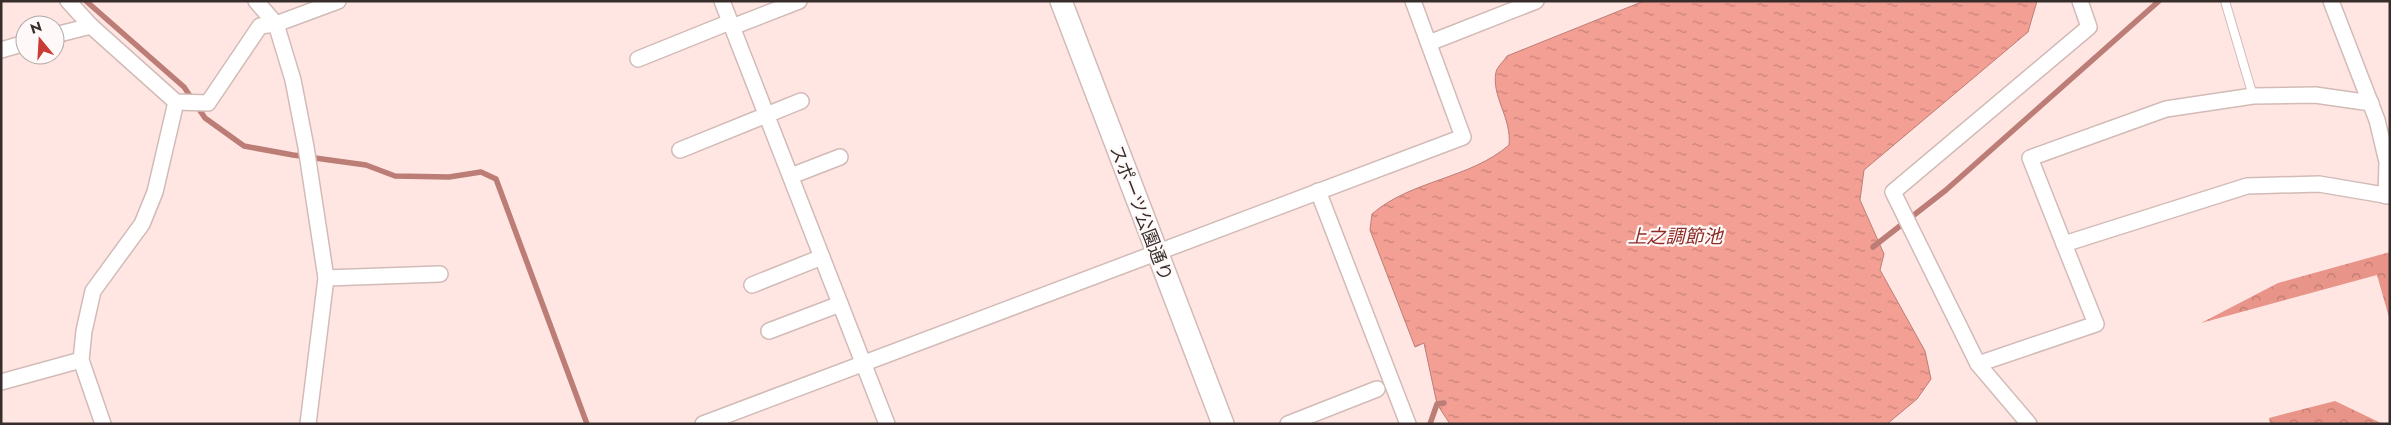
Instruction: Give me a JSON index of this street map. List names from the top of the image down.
{
  "streets": {
    "street": ["スポーツ公園通り"]
  },
  "water": ["上之調節池"],
  "north": "top"
}
